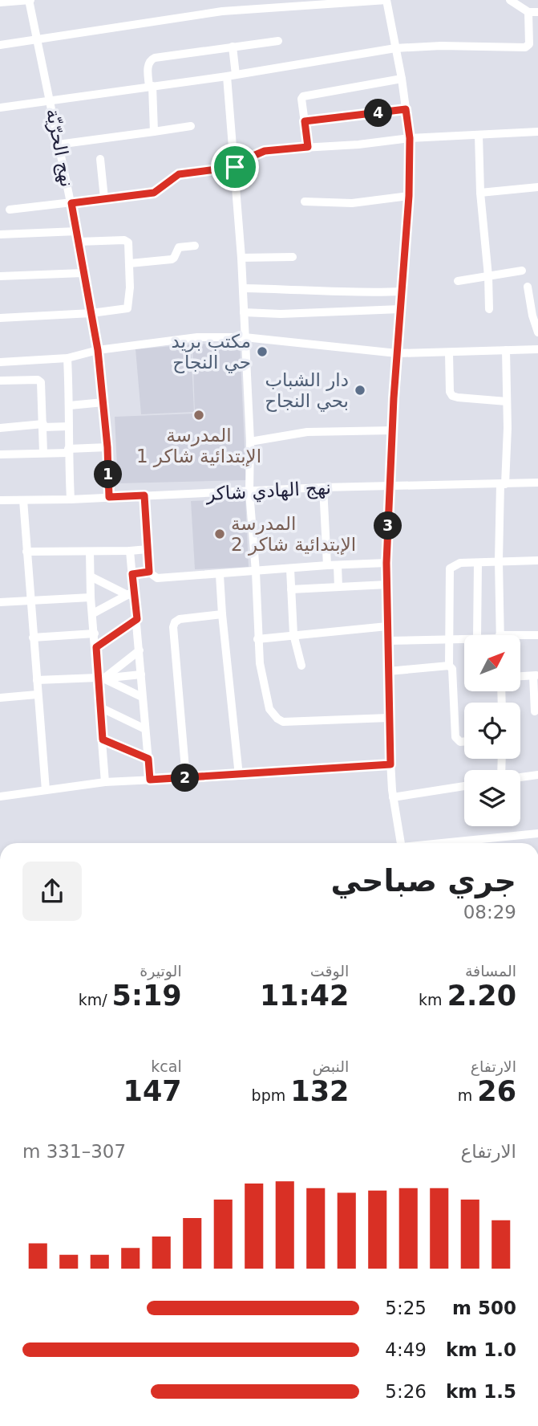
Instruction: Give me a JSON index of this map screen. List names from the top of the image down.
{
  "streets": {
    "street": ["نهج الحرّيّة", "نهج الهادي شاكر"]
  },
  "crossings": [
    ["نهج الحرّيّة", "نهج الهادي شاكر"]
  ],
  "places": [
    "مكتب بريد حي النجاح",
    "دار الشباب بحي النجاح",
    "المدرسة الإبتدائية شاكر 1",
    "المدرسة الإبتدائية شاكر 2"
  ],
  "north": "top right",
  "page": {
    "pins": [
      "4",
      "1",
      "3",
      "2"
    ],
    "heading": ["جري صباحي", "08:29"],
    "stats": [
      ["المسافة", "2.20 km"],
      ["الوقت", "11:42"],
      ["الوتيرة", "5:19 /km"],
      ["الارتفاع", "26 m"],
      ["النبض", "132 bpm"],
      ["kcal", "147"]
    ],
    "chart": ["الارتفاع", "307–331 m"],
    "list": [
      {
        "name": "500 m",
        "note": "5:25"
      },
      {
        "name": "1.0 km",
        "note": "4:49"
      },
      {
        "name": "1.5 km",
        "note": "5:26"
      }
    ]
  }
}
